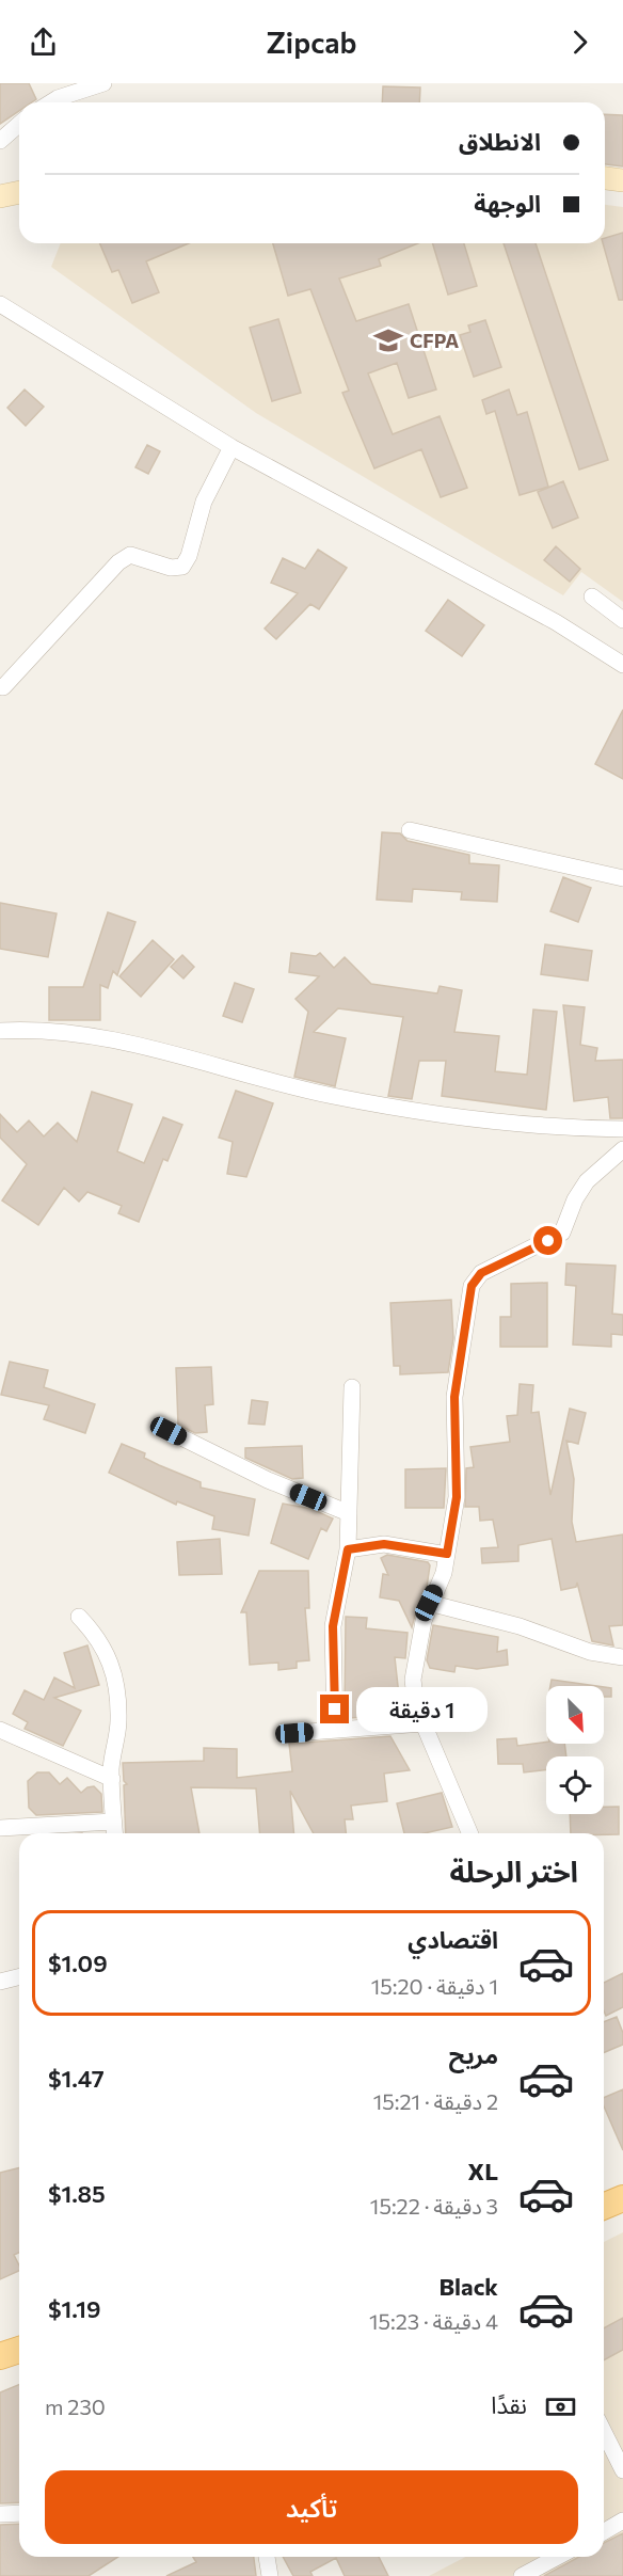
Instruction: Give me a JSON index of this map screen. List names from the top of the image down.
{
  "places": {
    "school or university": ["CFPA"]
  },
  "north": "bottom right",
  "page": {
    "header": "Zipcab",
    "banner": ["الانطلاق", "الوجهة"],
    "bubble": "1 دقيقة",
    "heading": "اختر الرحلة",
    "list": [
      {
        "name": "اقتصادي",
        "note": "1 دقيقة · 15:20",
        "value": "$1.09"
      },
      {
        "name": "مريح",
        "note": "2 دقيقة · 15:21",
        "value": "$1.47"
      },
      {
        "name": "XL",
        "note": "3 دقيقة · 15:22",
        "value": "$1.85"
      },
      {
        "name": "Black",
        "note": "4 دقيقة · 15:23",
        "value": "$1.19"
      }
    ],
    "pay": ["نقدًا", "230 m"],
    "buttons": "تأكيد"
  }
}
